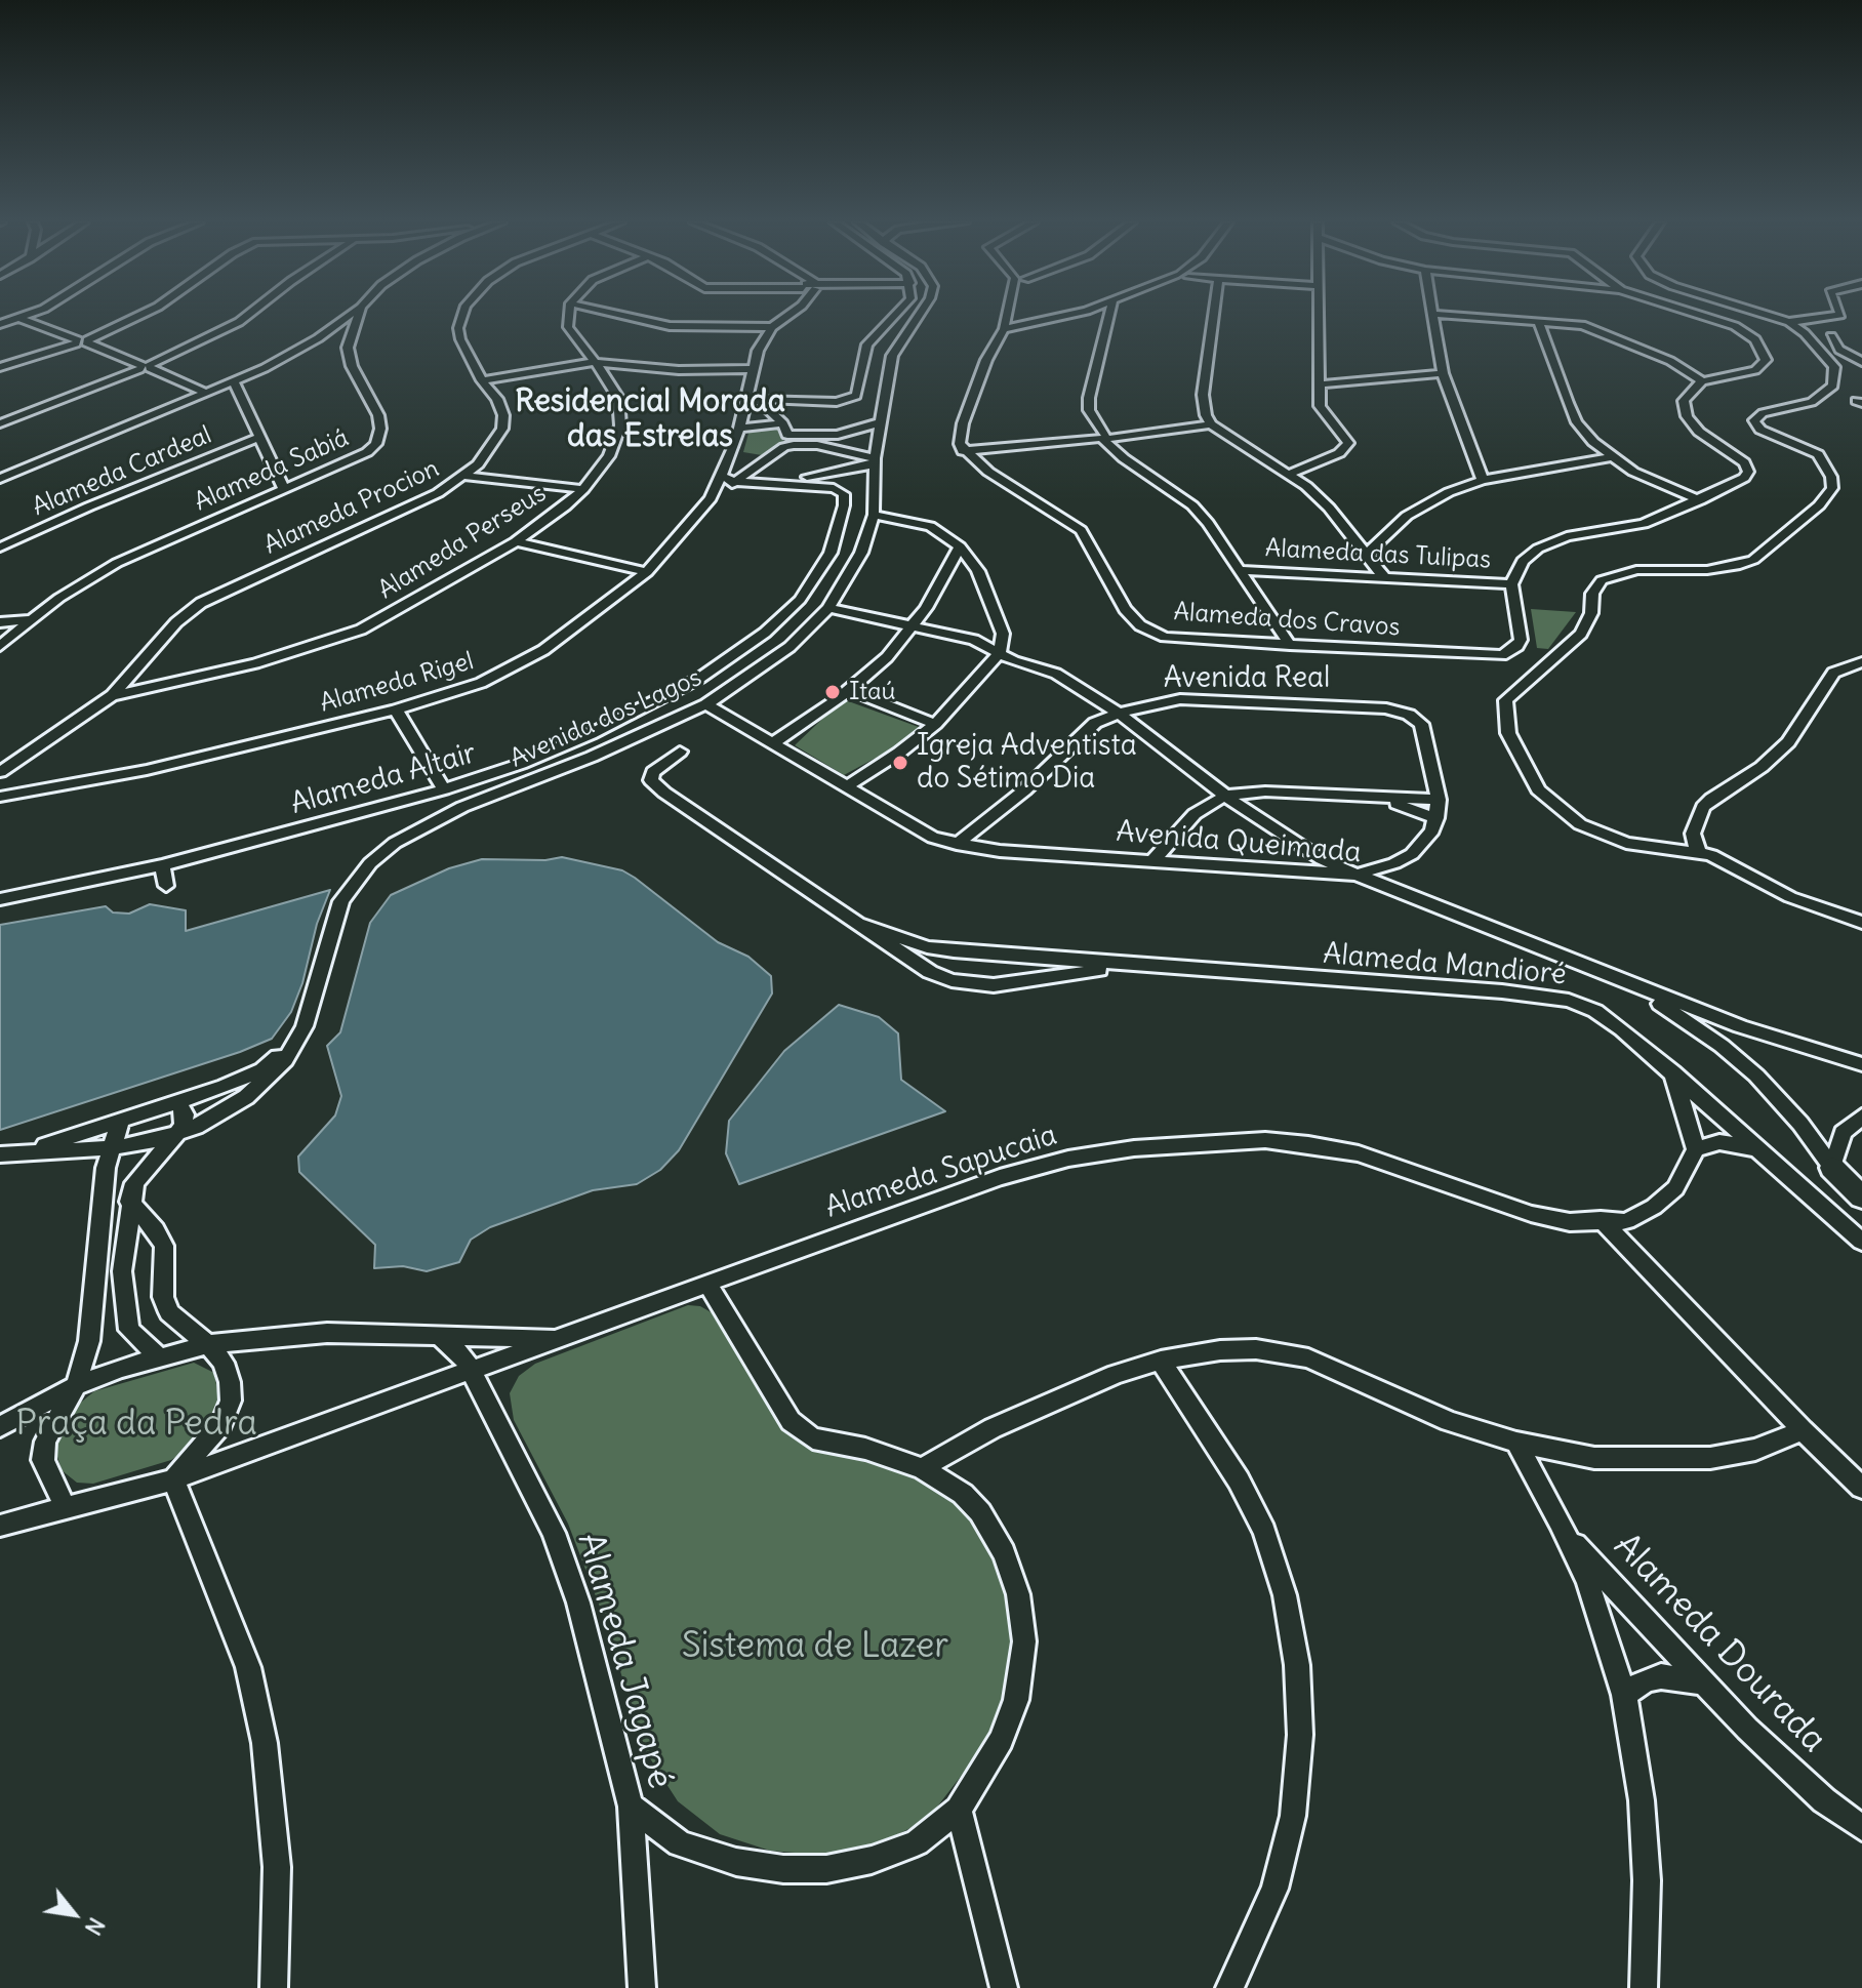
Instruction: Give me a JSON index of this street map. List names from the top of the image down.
{
  "streets": {
    "street": [
      "Alameda Sabiá",
      "Alameda Cardeal",
      "Alameda Procion",
      "Alameda Perseus",
      "Alameda das Tulipas",
      "Alameda dos Cravos",
      "Avenida Real",
      "Alameda Rigel",
      "Avenida dos Lagos",
      "Alameda Altair",
      "Avenida Queimada",
      "Alameda Mandioré",
      "Alameda Sapucaia",
      "Alameda Dourada",
      "Alameda Jagapé"
    ]
  },
  "crossings": [
    ["Alameda Procion", "Alameda Perseus"],
    ["Alameda das Tulipas", "Alameda dos Cravos"],
    ["Avenida Real", "Avenida Queimada"],
    ["Avenida dos Lagos", "Avenida Queimada"],
    ["Alameda Sapucaia", "Alameda Jagapé"]
  ],
  "districts": ["Residencial Morada das Estrelas"],
  "parks": ["Praça da Pedra", "Sistema de Lazer"],
  "places": ["Itaú", "Igreja Adventista do Sétimo Dia"],
  "north": "bottom right"
}
